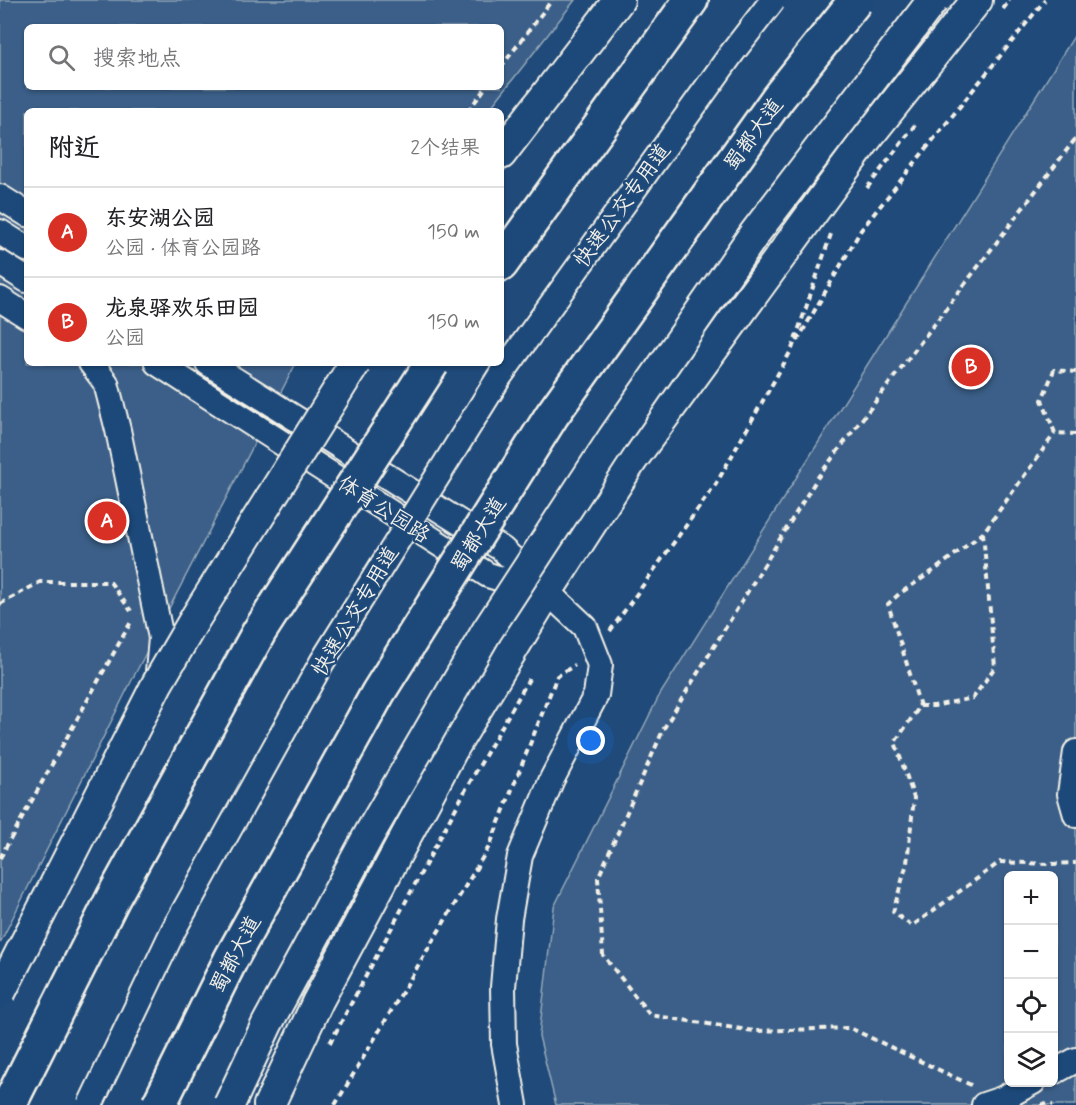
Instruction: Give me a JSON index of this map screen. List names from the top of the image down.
{
  "streets": {
    "highway": ["蜀都大道"],
    "street": ["快速公交专用道", "体育公园路"]
  },
  "page": {
    "search": "搜索地点",
    "heading": ["附近", "2个结果"],
    "list": [
      {
        "mark": "A",
        "name": "东安湖公园",
        "note": "公园 · 体育公园路",
        "value": "150 m"
      },
      {
        "mark": "B",
        "name": "龙泉驿欢乐田园",
        "note": "公园",
        "value": "150 m"
      }
    ],
    "pins": ["B", "A"],
    "map_buttons": ["+", "−"]
  }
}
